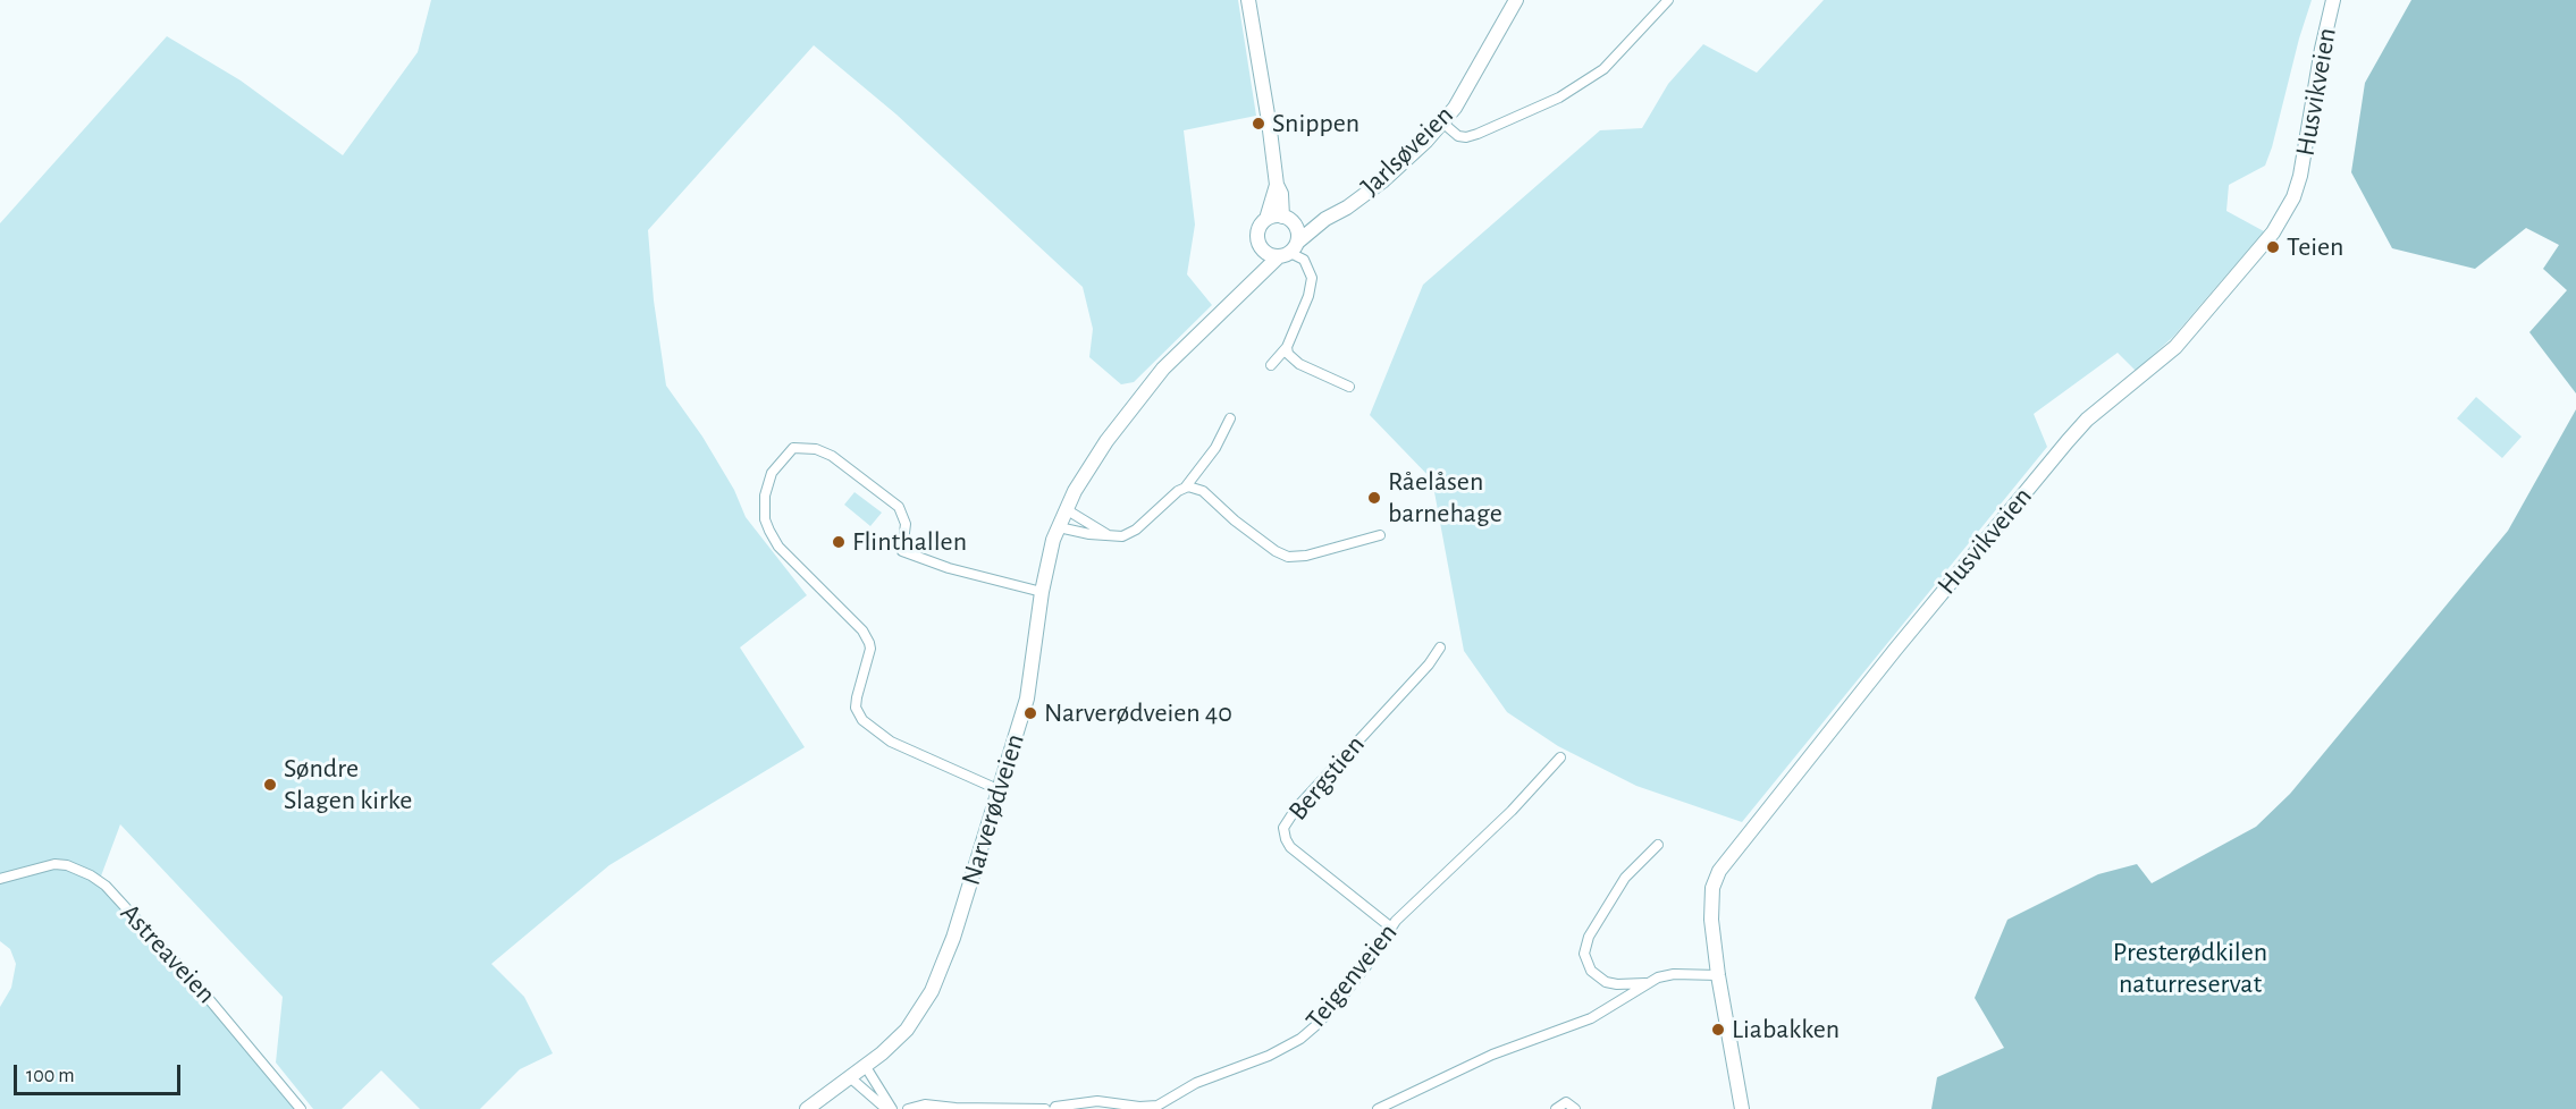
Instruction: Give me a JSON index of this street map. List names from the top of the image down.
{
  "streets": {
    "main road": ["Husvikveien", "Jarlsøveien", "Narverødveien"],
    "street": ["Bergstien", "Astreaveien", "Teigenveien"]
  },
  "crossings": [
    ["Jarlsøveien", "Narverødveien"],
    ["Bergstien", "Teigenveien"]
  ],
  "parks": ["Presterødkilen naturreservat"],
  "places": [
    "Snippen",
    "Teien",
    "Råelåsen barnehage",
    "Flinthallen",
    "Narverødveien 40",
    "Søndre Slagen kirke",
    "Liabakken"
  ],
  "scale_bar": "100 m"
}
